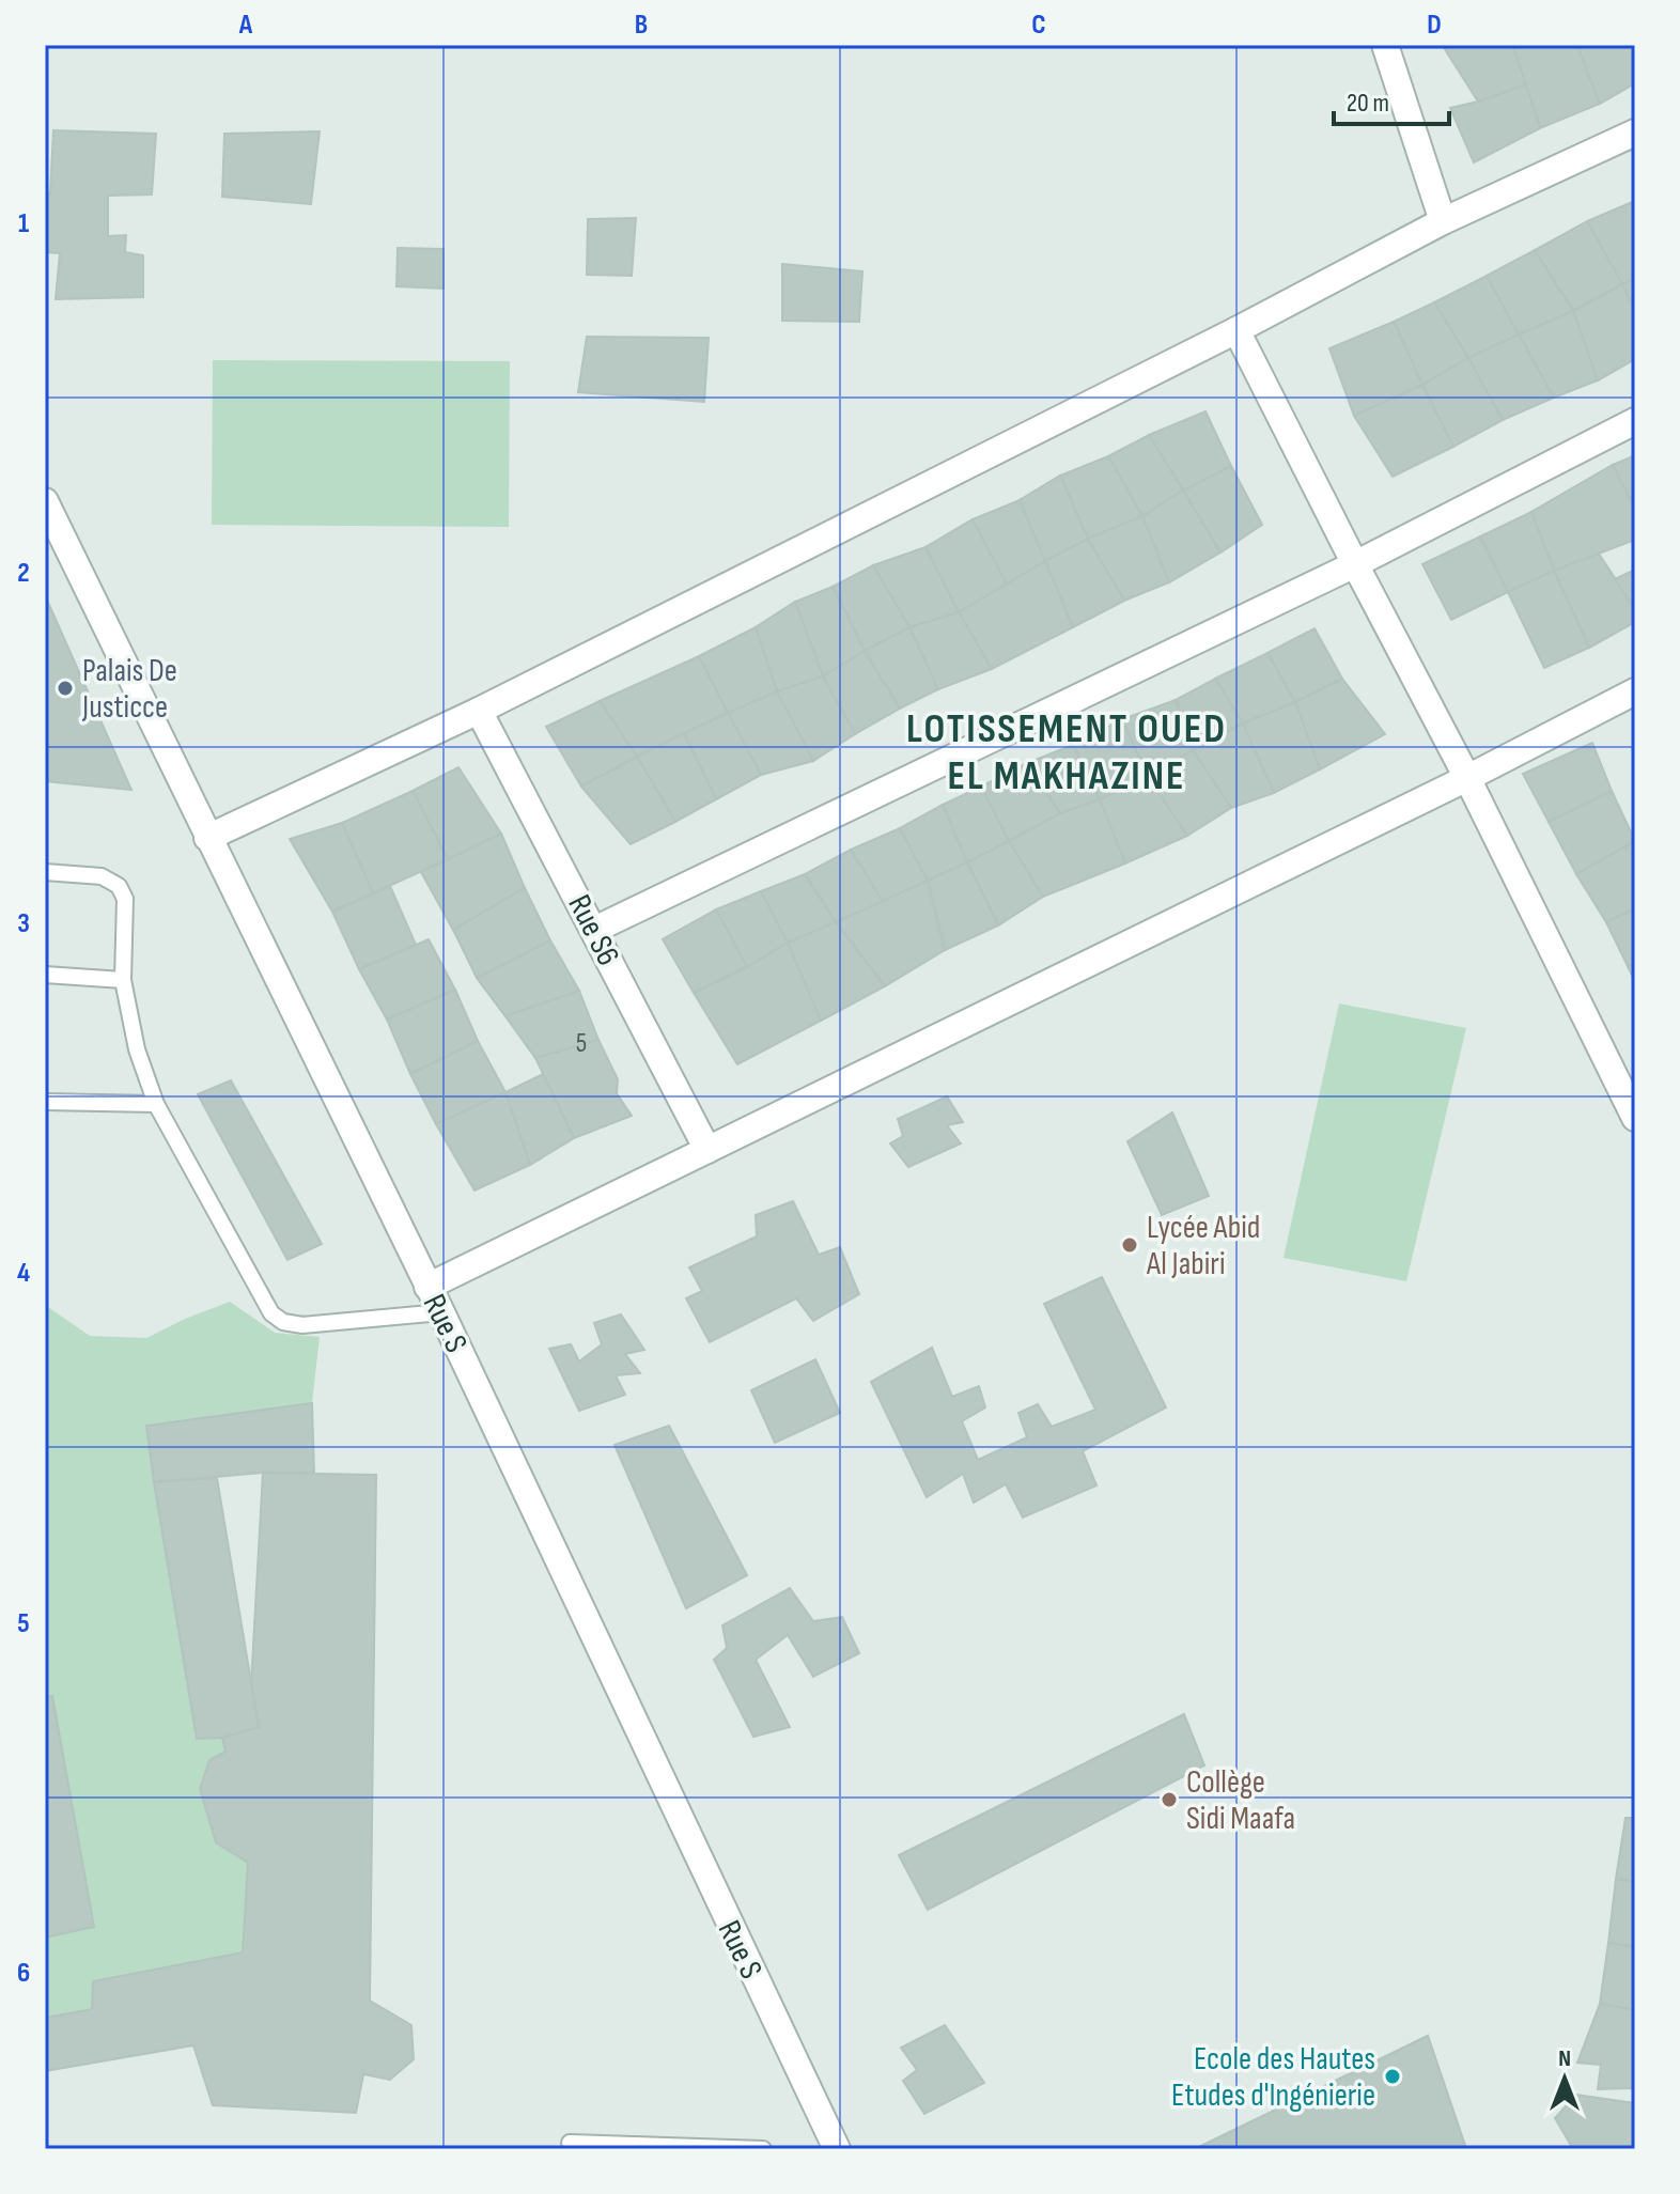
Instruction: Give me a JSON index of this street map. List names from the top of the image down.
{
  "streets": {
    "street": ["Rue S6", "Rue S"]
  },
  "districts": ["LOTISSEMENT OUED EL MAKHAZINE"],
  "places": [
    "Palais De Justicce",
    "Lycée Abid Al Jabiri",
    "Collège Sidi Maafa",
    "Ecole des Hautes Etudes d'Ingénierie"
  ],
  "house_numbers": ["5"],
  "scale_bar": "20 m",
  "north": "top",
  "grid": {
    "columns": [
      "A",
      "B",
      "C",
      "D"
    ],
    "rows": [
      "1",
      "2",
      "3",
      "4",
      "5",
      "6"
    ]
  }
}
